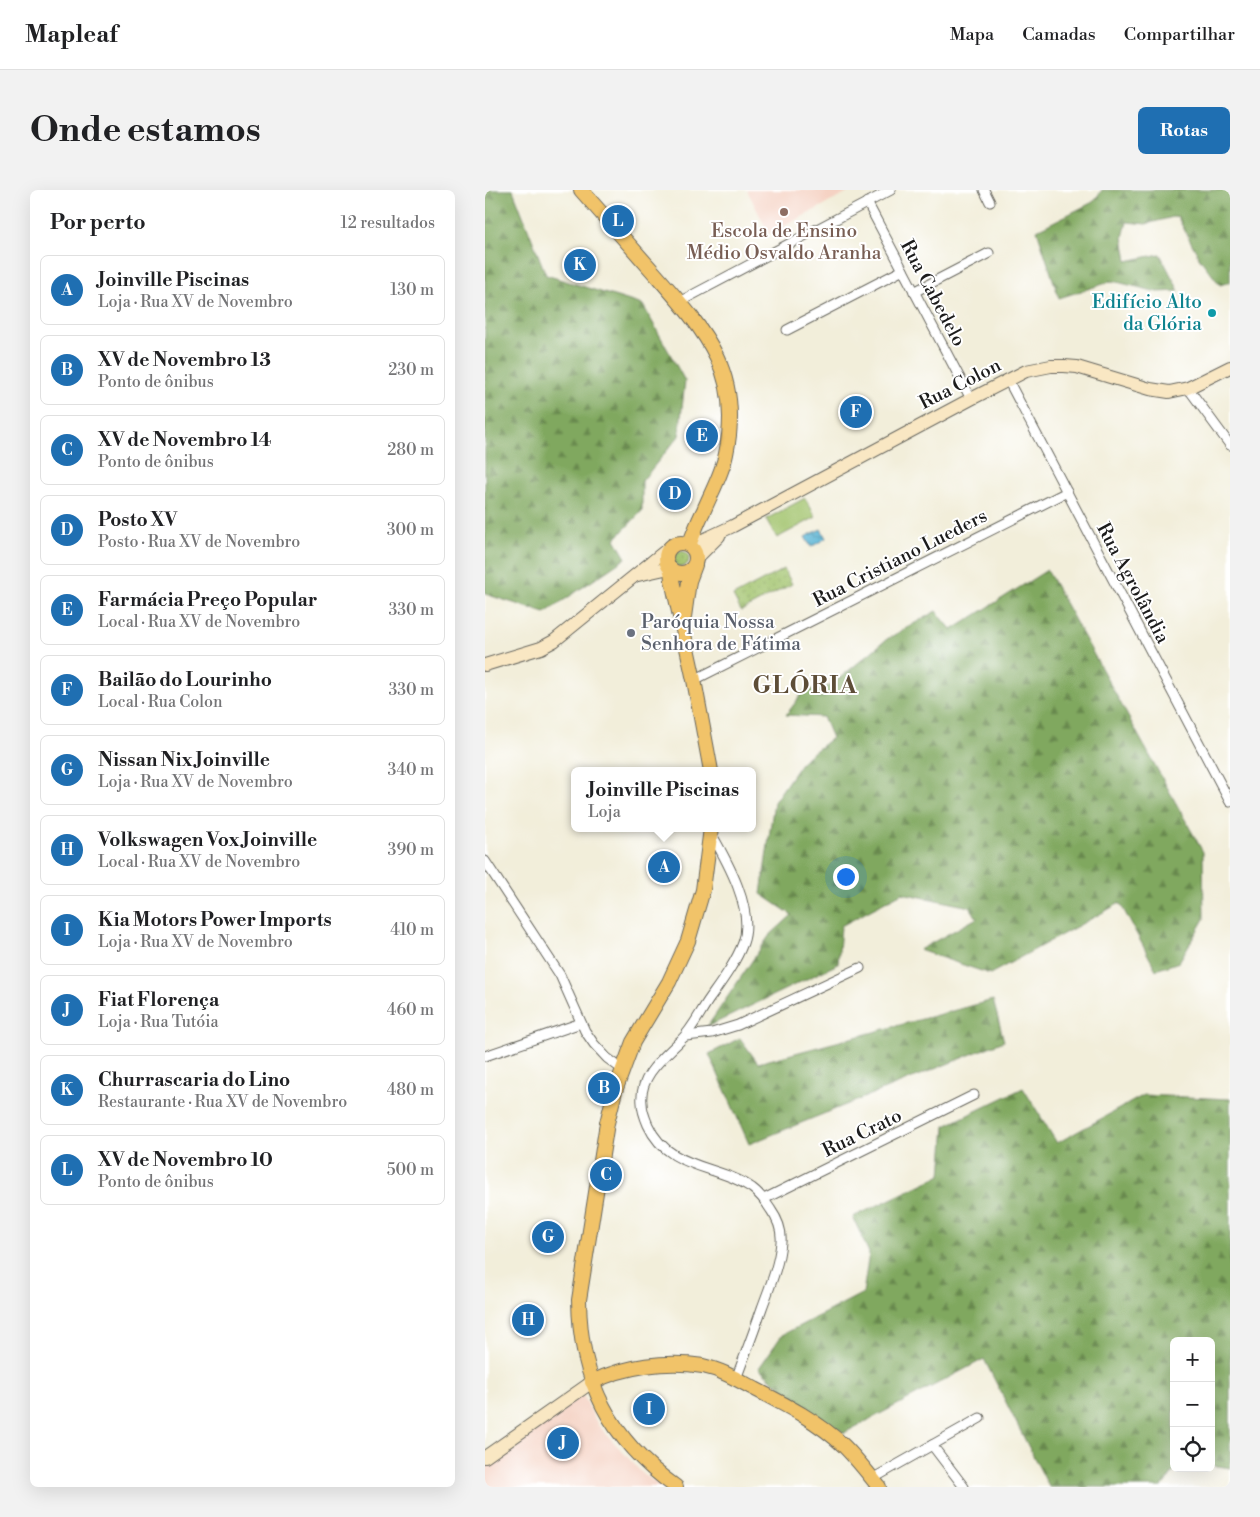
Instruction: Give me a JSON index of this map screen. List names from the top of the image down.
{
  "streets": {
    "street": [
      "Rua Cabedelo",
      "Rua Colon",
      "Rua Cristiano Lueders",
      "Rua Agrolândia",
      "Rua Crato"
    ]
  },
  "crossings": [
    ["Rua Cabedelo", "Rua Colon"],
    ["Rua Colon", "Rua Agrolândia"],
    ["Rua Cristiano Lueders", "Rua Agrolândia"]
  ],
  "districts": ["GLÓRIA"],
  "places": ["Escola de Ensino Médio Osvaldo Aranha", "Edifício Alto da Glória", "Paróquia Nossa Senhora de Fátima"],
  "page": {
    "header": "Mapleaf",
    "nav": ["Mapa", "Camadas", "Compartilhar"],
    "buttons": "Rotas",
    "title": "Onde estamos",
    "heading": ["Por perto", "12 resultados"],
    "pins": [
      "L",
      "K",
      "F",
      "E",
      "D",
      "A",
      "B",
      "C",
      "G",
      "H",
      "I",
      "J"
    ],
    "list": [
      {
        "mark": "A",
        "name": "Joinville Piscinas",
        "note": "Loja · Rua XV de Novembro",
        "value": "130 m"
      },
      {
        "mark": "B",
        "name": "XV de Novembro 13",
        "note": "Ponto de ônibus",
        "value": "230 m"
      },
      {
        "mark": "C",
        "name": "XV de Novembro 14",
        "note": "Ponto de ônibus",
        "value": "280 m"
      },
      {
        "mark": "D",
        "name": "Posto XV",
        "note": "Posto · Rua XV de Novembro",
        "value": "300 m"
      },
      {
        "mark": "E",
        "name": "Farmácia Preço Popular",
        "note": "Local · Rua XV de Novembro",
        "value": "330 m"
      },
      {
        "mark": "F",
        "name": "Bailão do Lourinho",
        "note": "Local · Rua Colon",
        "value": "330 m"
      },
      {
        "mark": "G",
        "name": "Nissan Nix Joinville",
        "note": "Loja · Rua XV de Novembro",
        "value": "340 m"
      },
      {
        "mark": "H",
        "name": "Volkswagen Vox Joinville",
        "note": "Local · Rua XV de Novembro",
        "value": "390 m"
      },
      {
        "mark": "I",
        "name": "Kia Motors Power Imports",
        "note": "Loja · Rua XV de Novembro",
        "value": "410 m"
      },
      {
        "mark": "J",
        "name": "Fiat Florença",
        "note": "Loja · Rua Tutóia",
        "value": "460 m"
      },
      {
        "mark": "K",
        "name": "Churrascaria do Lino",
        "note": "Restaurante · Rua XV de Novembro",
        "value": "480 m"
      },
      {
        "mark": "L",
        "name": "XV de Novembro 10",
        "note": "Ponto de ônibus",
        "value": "500 m"
      }
    ],
    "popup": ["Joinville Piscinas", "Loja"],
    "map_buttons": ["+", "−"]
  }
}
